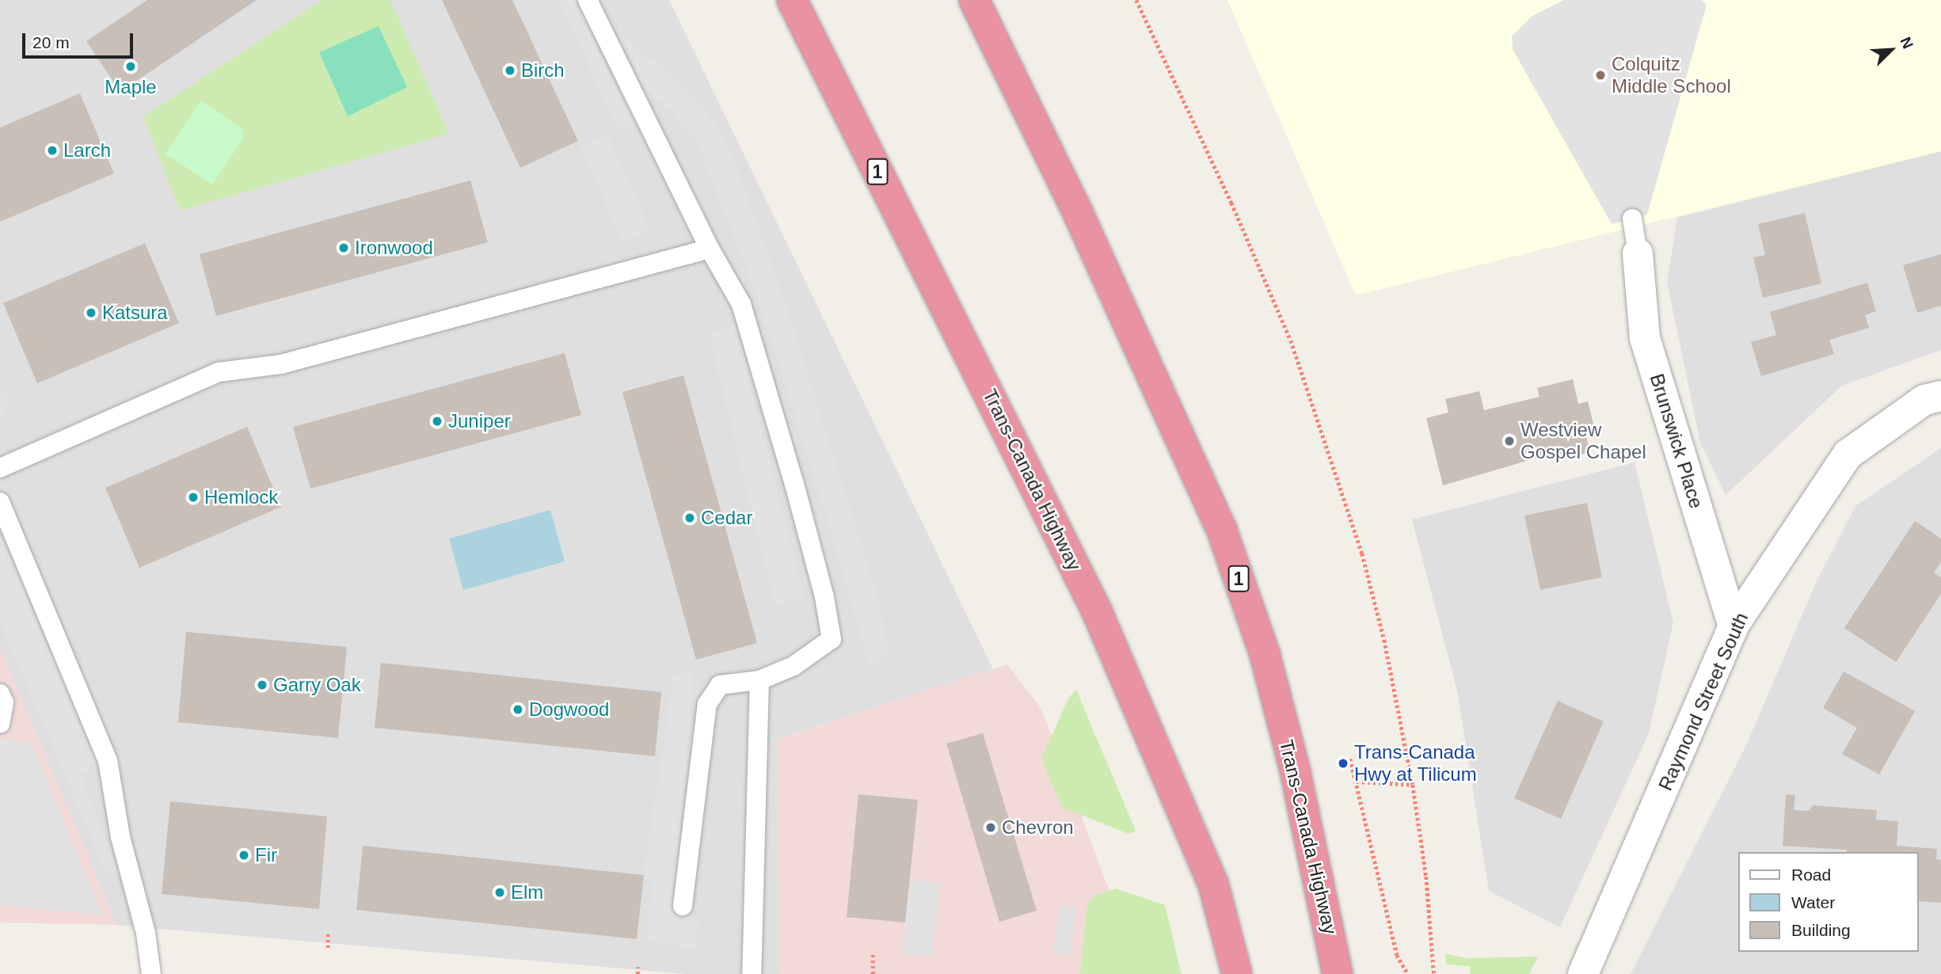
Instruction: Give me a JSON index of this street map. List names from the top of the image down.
{
  "streets": {
    "highway": ["1", "Trans-Canada Highway"],
    "street": ["Brunswick Place", "Raymond Street South"]
  },
  "crossings": [
    ["Brunswick Place", "Raymond Street South"]
  ],
  "places": [
    "Maple",
    "Birch",
    "Colquitz Middle School",
    "Larch",
    "Ironwood",
    "Katsura",
    "Juniper",
    "Westview Gospel Chapel",
    "Hemlock",
    "Cedar",
    "Garry Oak",
    "Dogwood",
    "Trans-Canada Hwy at Tilicum",
    "Chevron",
    "Fir",
    "Elm"
  ],
  "legend": ["Road", "Water", "Building"],
  "scale_bar": "20 m",
  "north": "top right"
}
